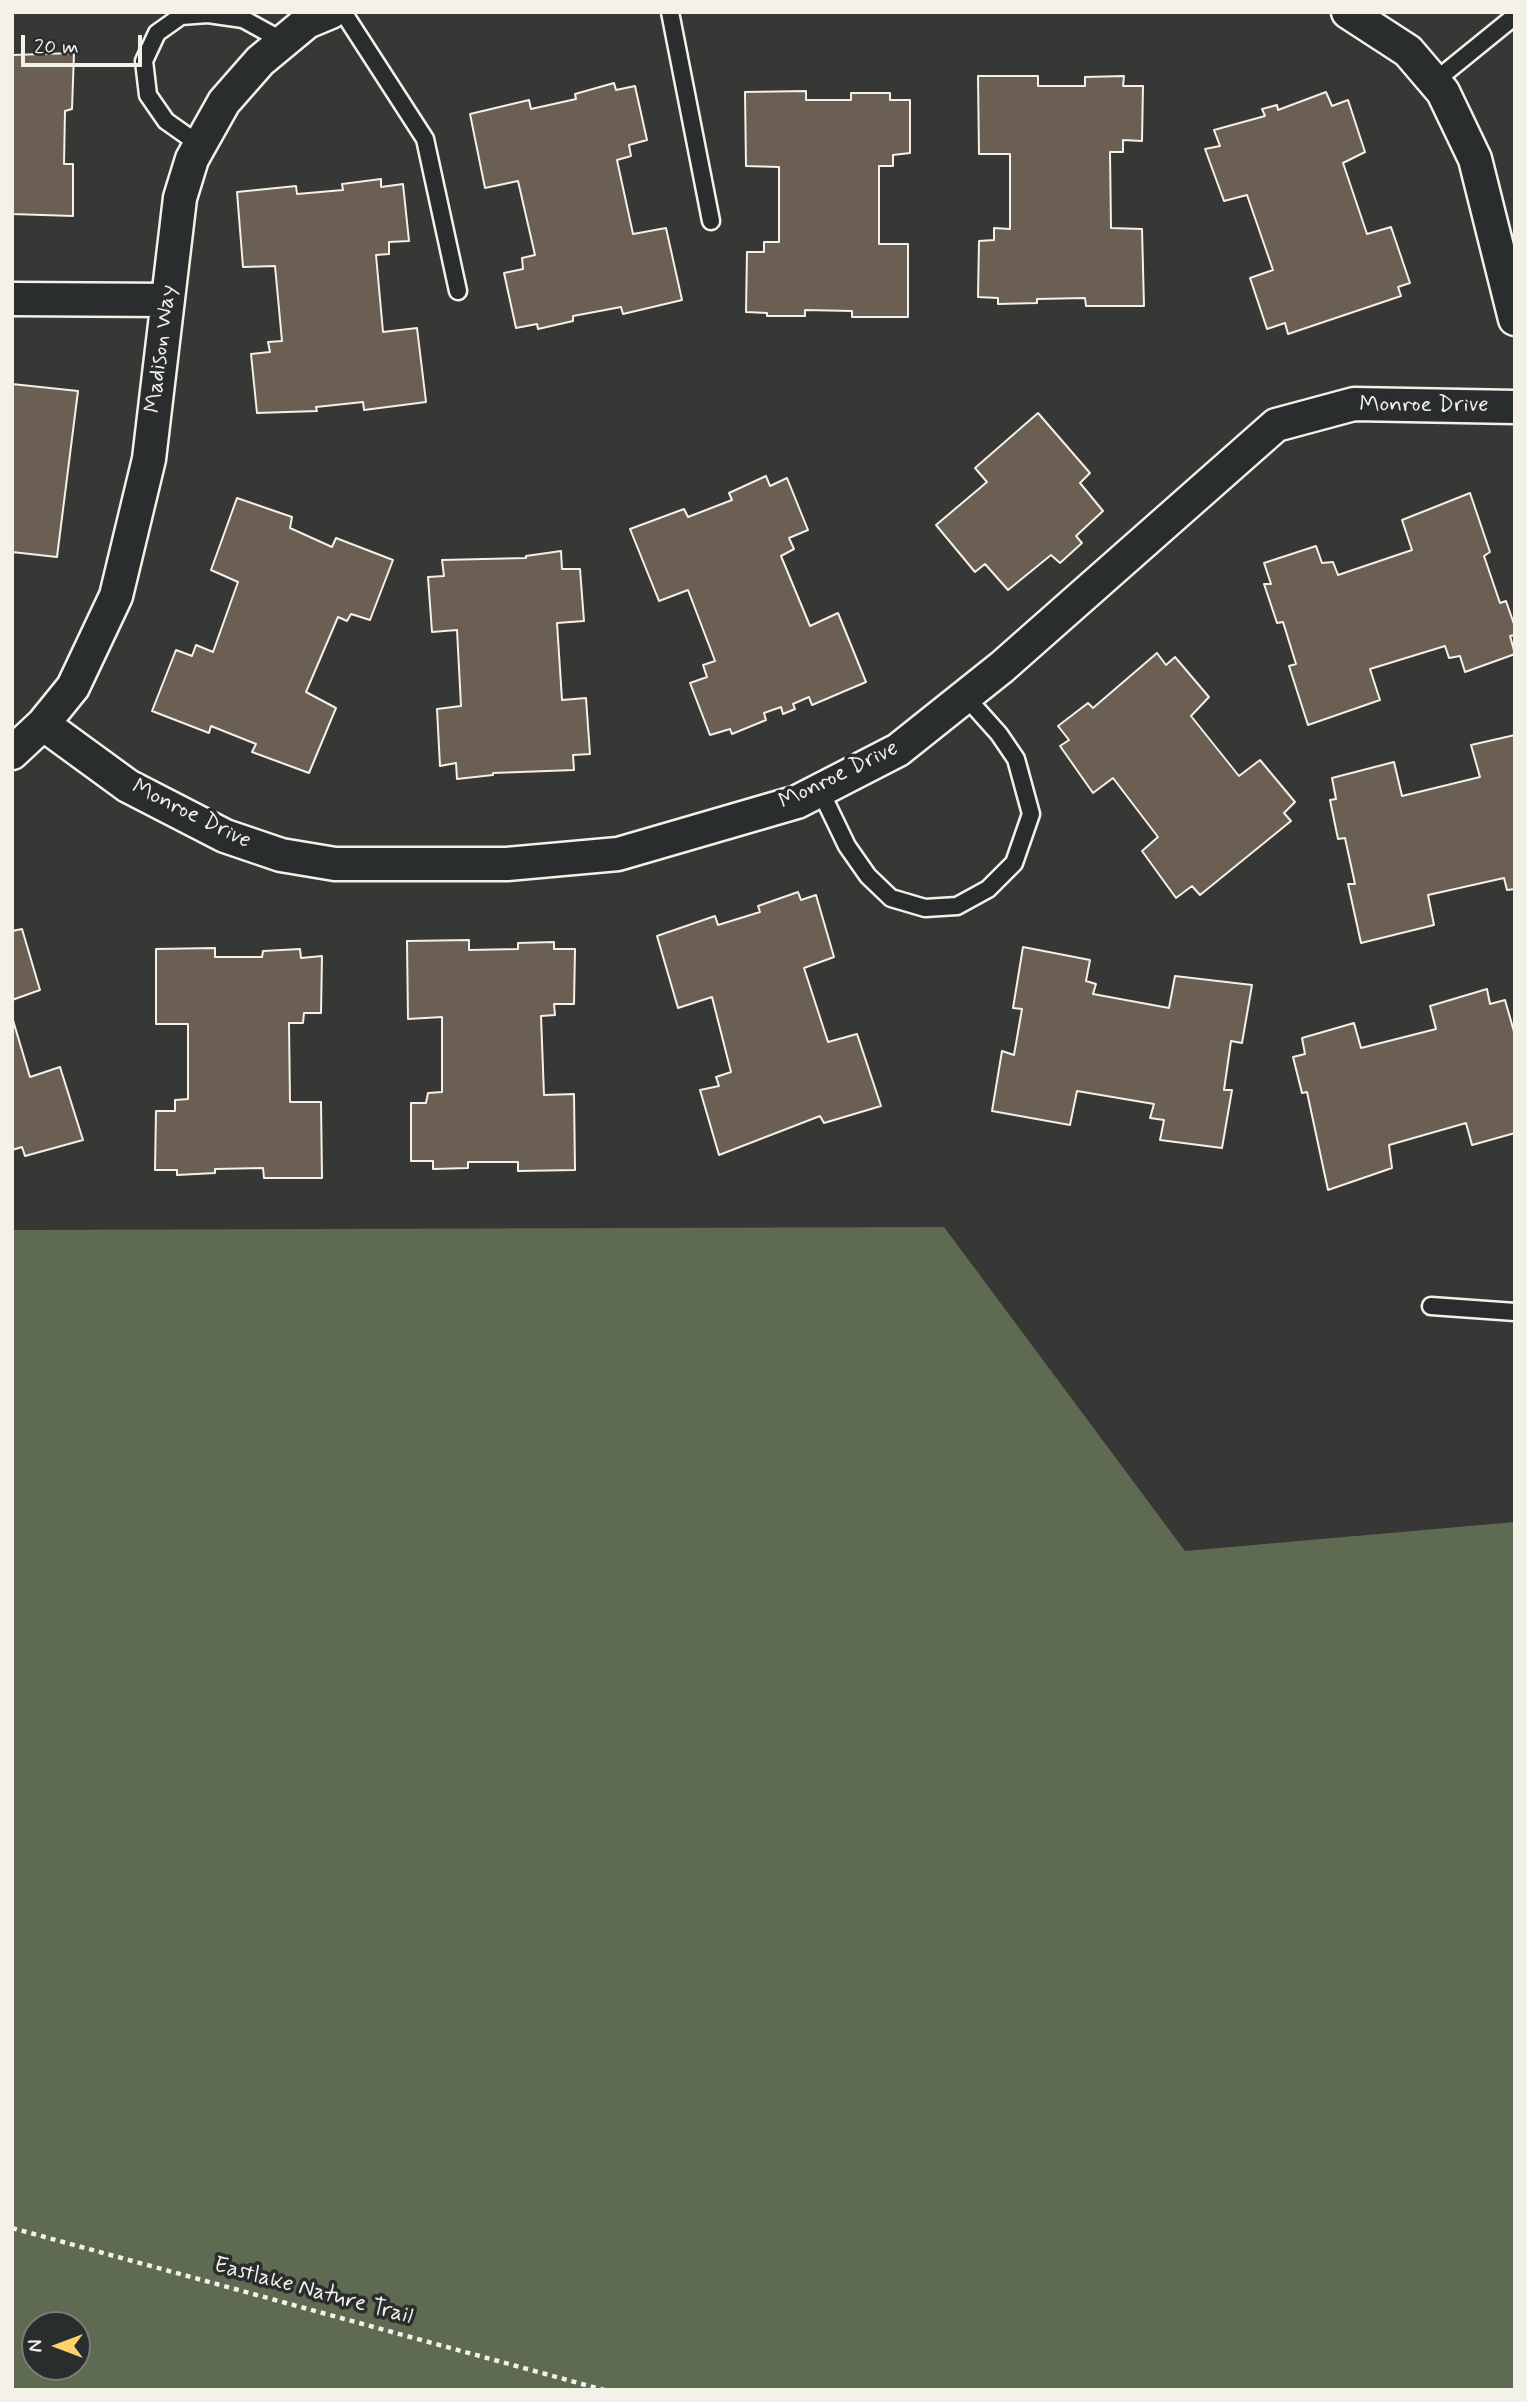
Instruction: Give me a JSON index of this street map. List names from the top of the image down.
{
  "streets": {
    "street": ["Madison Way", "Monroe Drive"],
    "path": ["Eastlake Nature Trail"]
  },
  "crossings": [
    ["Madison Way", "Monroe Drive"]
  ],
  "scale_bar": "20 m",
  "north": "left"
}
